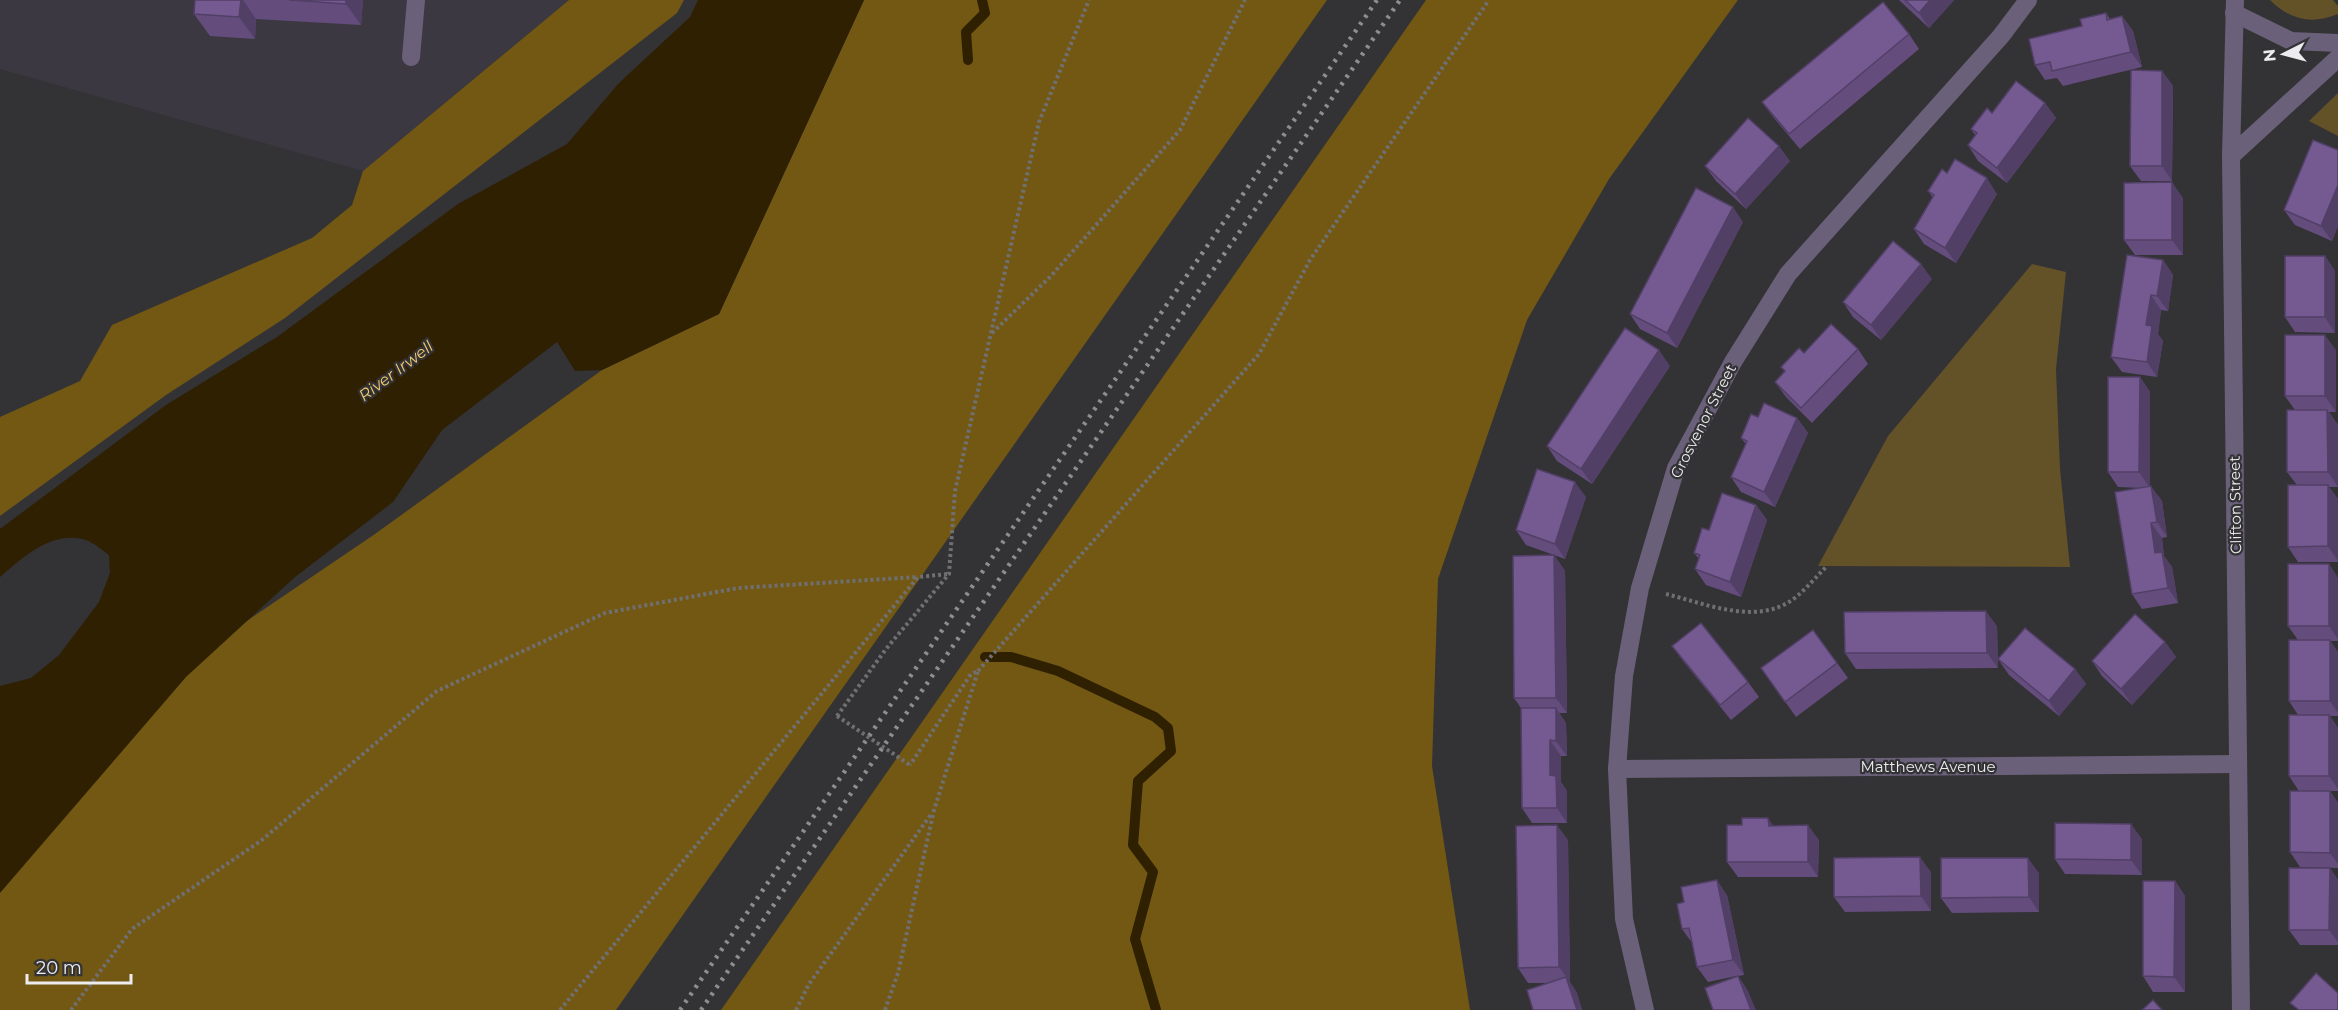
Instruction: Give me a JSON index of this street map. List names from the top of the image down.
{
  "streets": {
    "street": ["Grosvenor Street", "Clifton Street", "Matthews Avenue"]
  },
  "crossings": [
    ["Grosvenor Street", "Matthews Avenue"],
    ["Clifton Street", "Matthews Avenue"]
  ],
  "water": ["River Irwell"],
  "scale_bar": "20 m",
  "north": "left"
}
